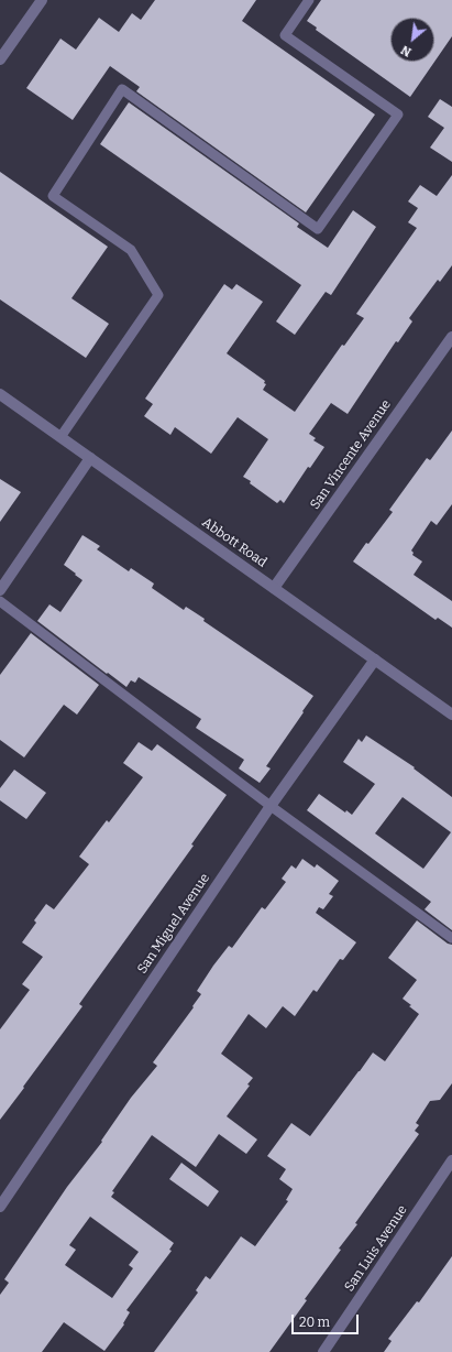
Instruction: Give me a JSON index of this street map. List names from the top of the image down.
{
  "streets": {
    "street": [
      "San Vincente Avenue",
      "Abbott Road",
      "San Miguel Avenue",
      "San Luis Avenue"
    ]
  },
  "crossings": [
    ["San Vincente Avenue", "Abbott Road"],
    ["Abbott Road", "San Miguel Avenue"]
  ],
  "scale_bar": "20 m",
  "north": "bottom left"
}
